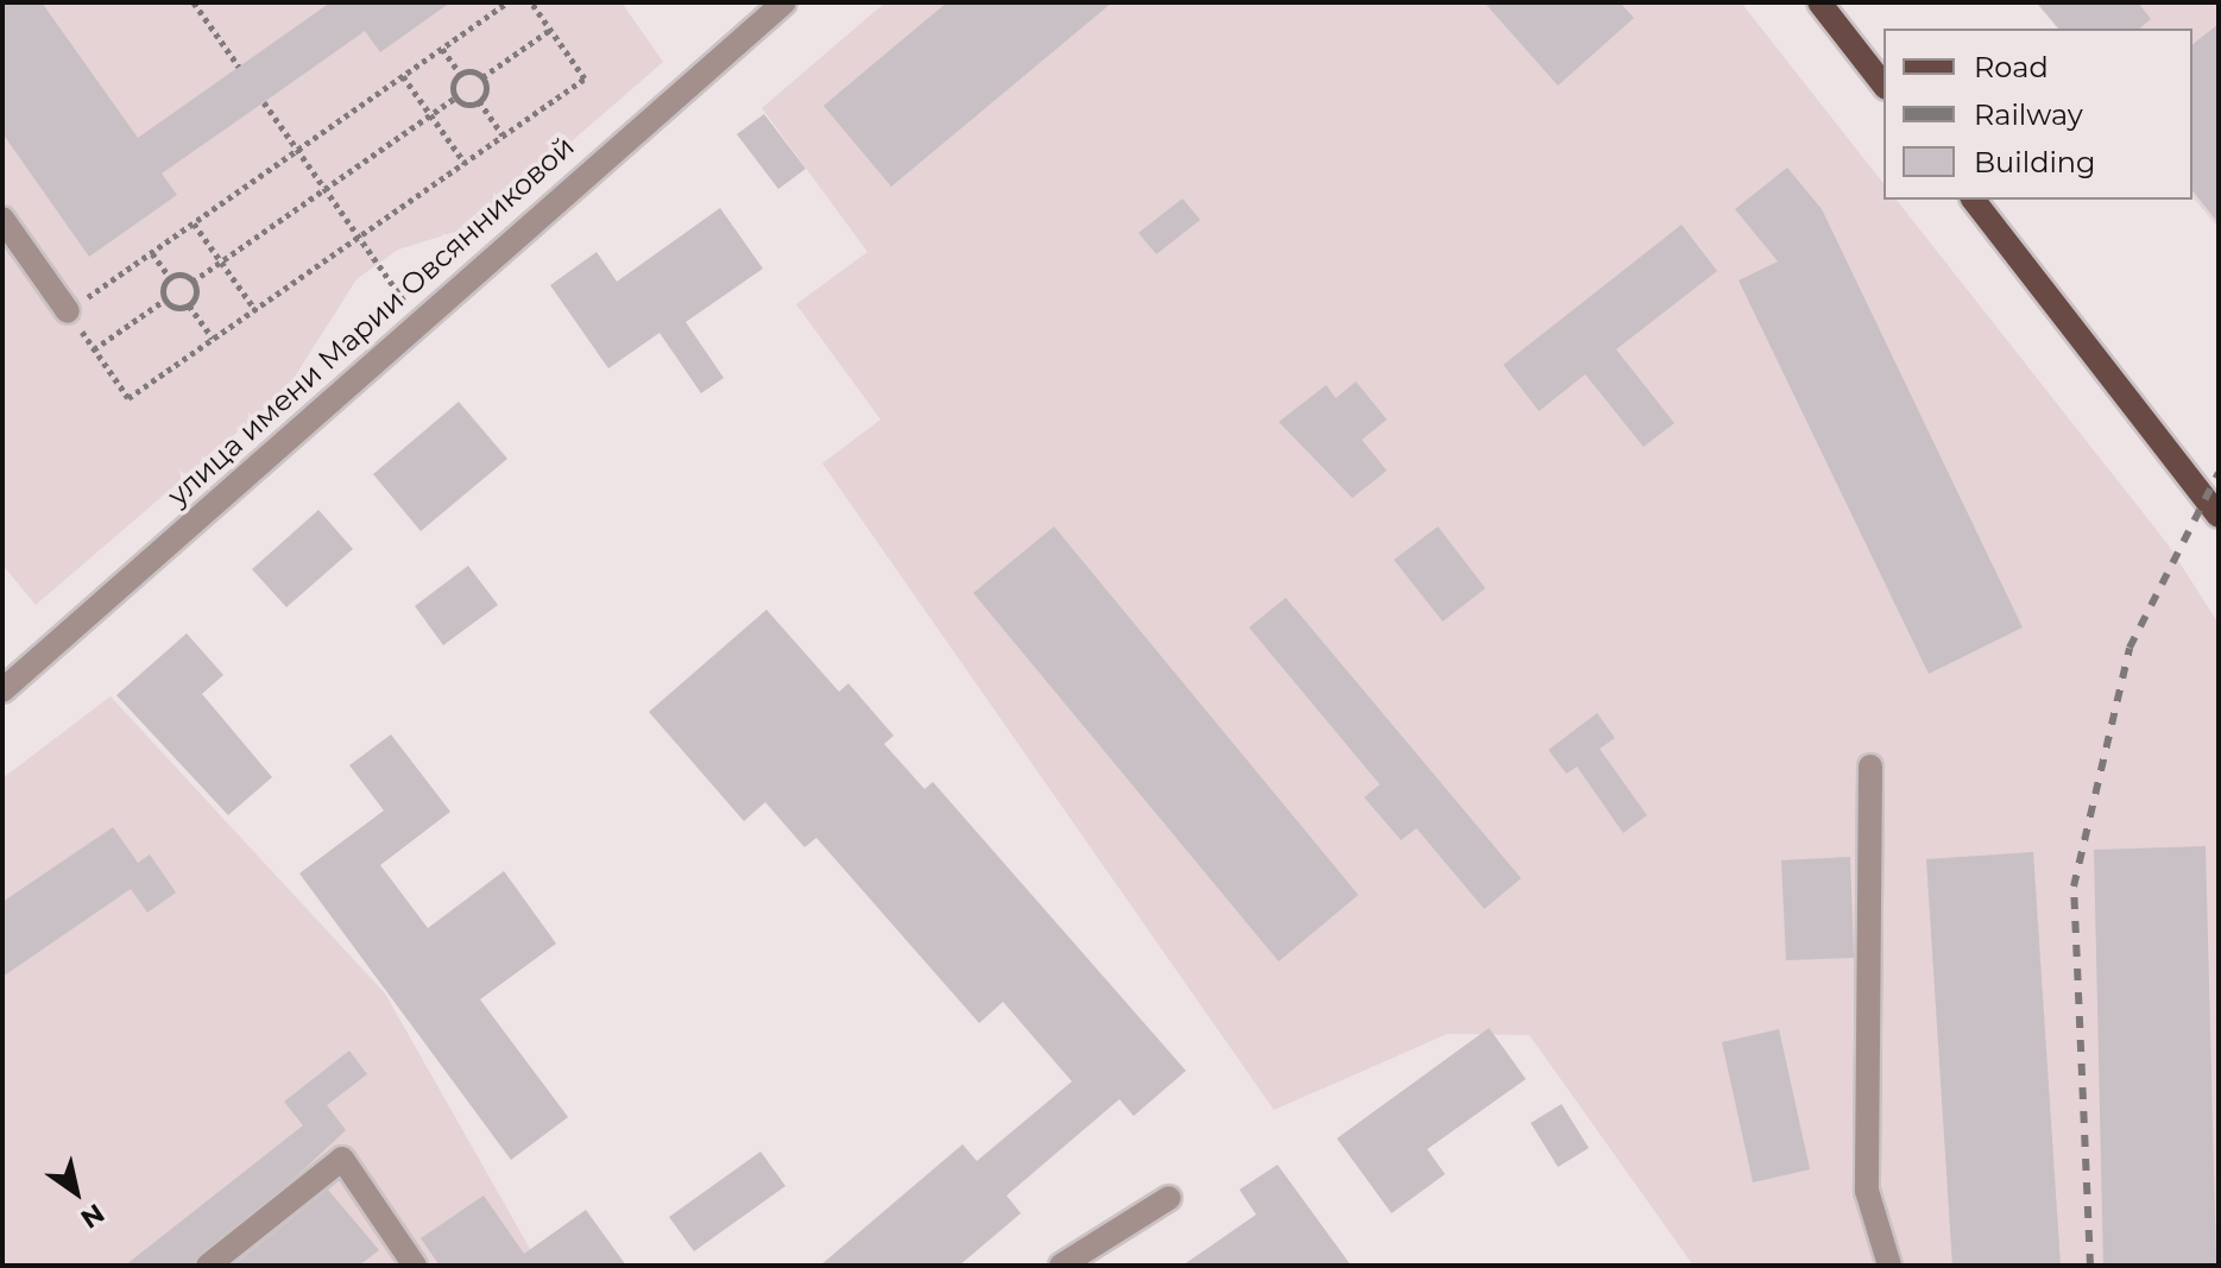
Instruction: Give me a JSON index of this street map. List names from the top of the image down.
{
  "streets": {
    "street": ["улица имени Марии Овсянниковой"]
  },
  "legend": ["Road", "Railway", "Building"],
  "north": "bottom right"
}
